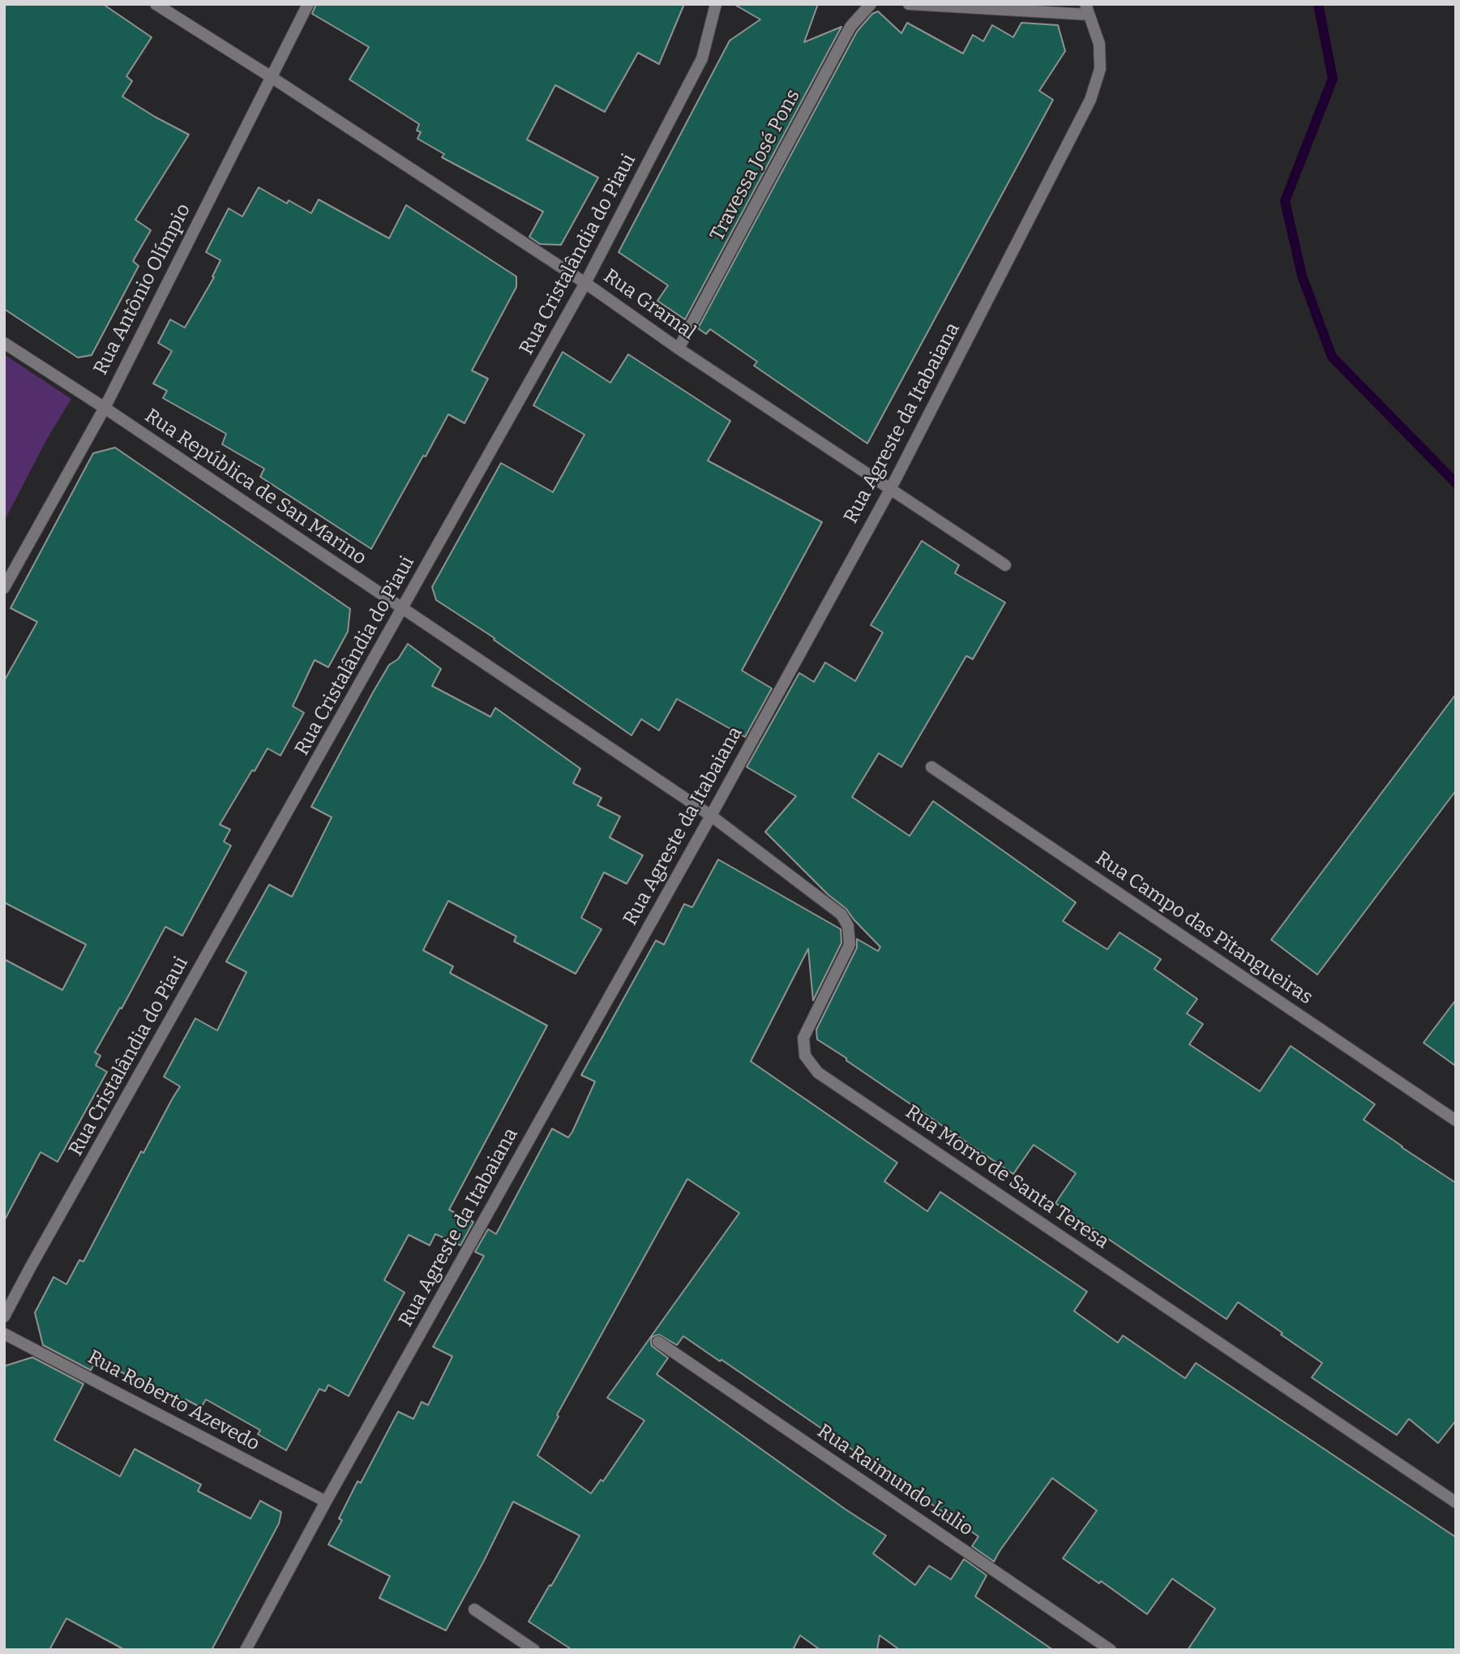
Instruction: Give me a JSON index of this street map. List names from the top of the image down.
{
  "streets": {
    "street": [
      "Travessa José Pons",
      "Rua Cristalândia do Piaui",
      "Rua Antônio Olímpio",
      "Rua Gramal",
      "Rua Agreste da Itabaiana",
      "Rua República de San Marino",
      "Rua Campo das Pitangueiras",
      "Rua Morro de Santa Teresa",
      "Rua Roberto Azevedo",
      "Rua Raimundo Lulio"
    ]
  },
  "crossings": [
    ["Travessa José Pons", "Rua Gramal"],
    ["Rua Cristalândia do Piaui", "Rua Gramal"],
    ["Rua Cristalândia do Piaui", "Rua República de San Marino"],
    ["Rua Antônio Olímpio", "Rua Gramal"],
    ["Rua Antônio Olímpio", "Rua República de San Marino"],
    ["Rua Gramal", "Rua Agreste da Itabaiana"],
    ["Rua Agreste da Itabaiana", "Rua República de San Marino"],
    ["Rua Agreste da Itabaiana", "Rua Morro de Santa Teresa"],
    ["Rua Agreste da Itabaiana", "Rua Roberto Azevedo"],
    ["Rua República de San Marino", "Rua Morro de Santa Teresa"]
  ]
}
